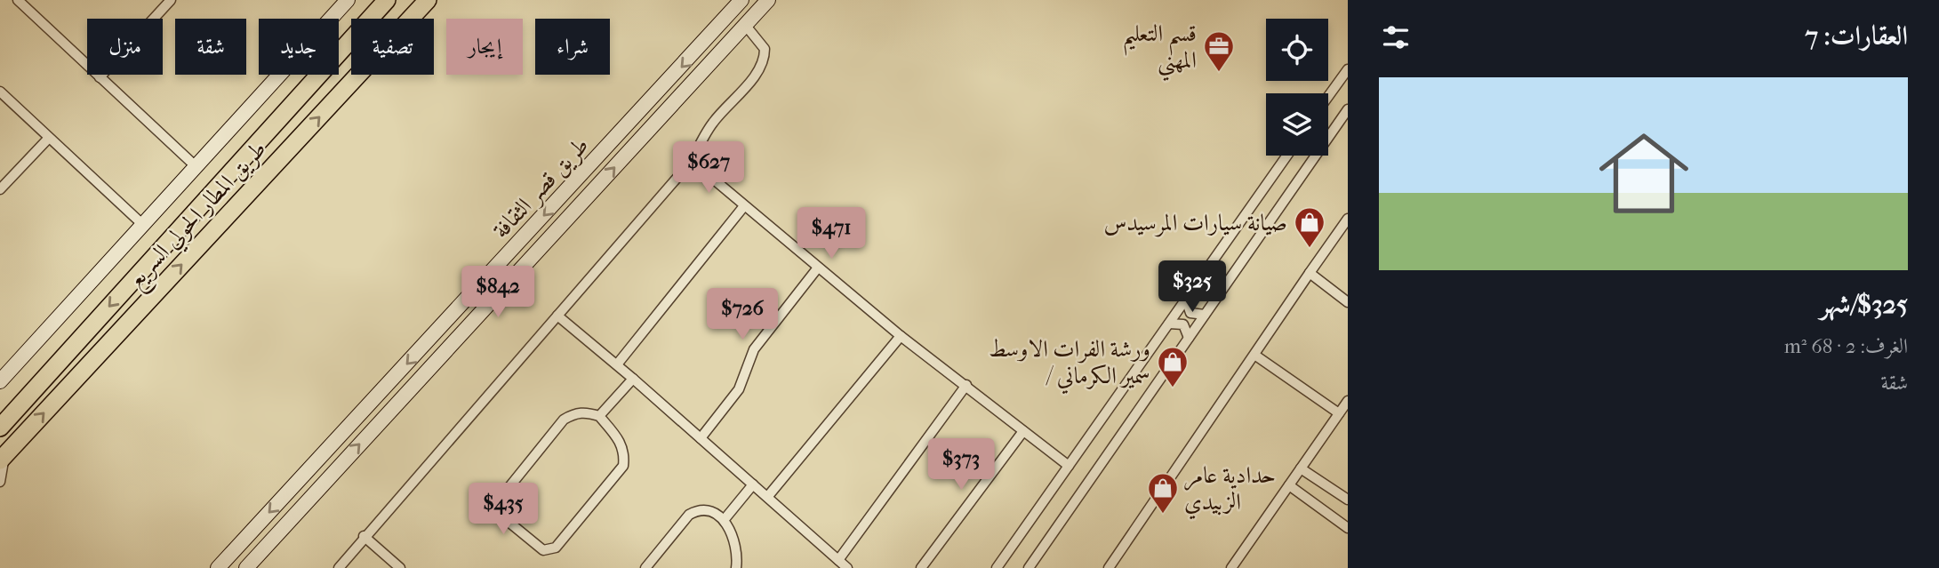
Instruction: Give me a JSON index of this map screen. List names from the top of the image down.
{
  "streets": {
    "highway": ["طريق المطار الحولي السريع"],
    "street": ["طريق قصر الثقافة"]
  },
  "places": {
    "office": ["قسم التعليم المهني"],
    "shop": ["صيانة سيارات المرسيدس", "ورشة الفرات الاوسط / سمير الكرماني", "حدادية عامر الزبيدي"]
  },
  "page": {
    "heading": "العقارات: 7",
    "chip": [
      "شراء",
      "إيجار",
      "تصفية",
      "جديد",
      "شقة",
      "منزل"
    ],
    "list": [
      {
        "name": "$325/شهر",
        "note": "الغرف: 2 · 68 m² · شقة"
      }
    ],
    "price": [
      "$627",
      "$471",
      "$325",
      "$842",
      "$726",
      "$373",
      "$435"
    ]
  }
}
